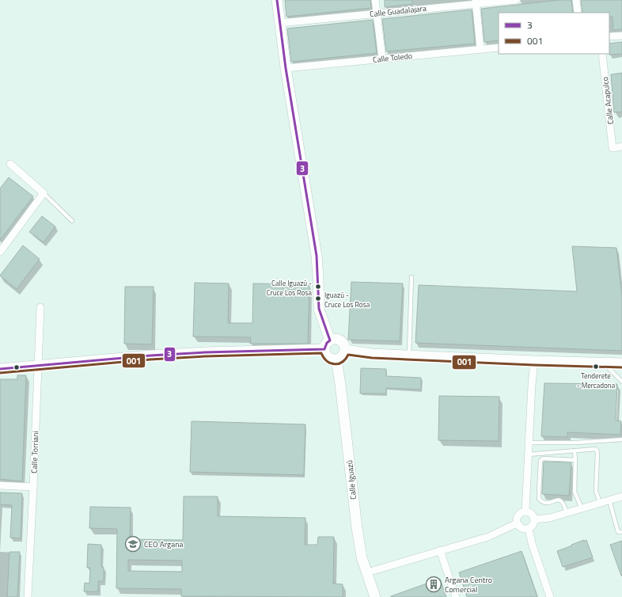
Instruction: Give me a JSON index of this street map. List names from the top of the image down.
{
  "streets": {
    "street": [
      "Calle Guadalajara",
      "Calle Toledo",
      "Calle Acapulco",
      "Calle Torriani",
      "Calle Iguazú"
    ]
  },
  "places": {
    "other": ["Calle Iguazú - Cruce Los Rosa", "Iguazú - Cruce Los Rosa", "Tenderete - Mercadona"],
    "school or university": ["CEO Argana"],
    "building": ["Argana Centro Comercial"]
  },
  "lines": ["transit line 3", "transit line 001"],
  "legend": ["3", "001"]
}
